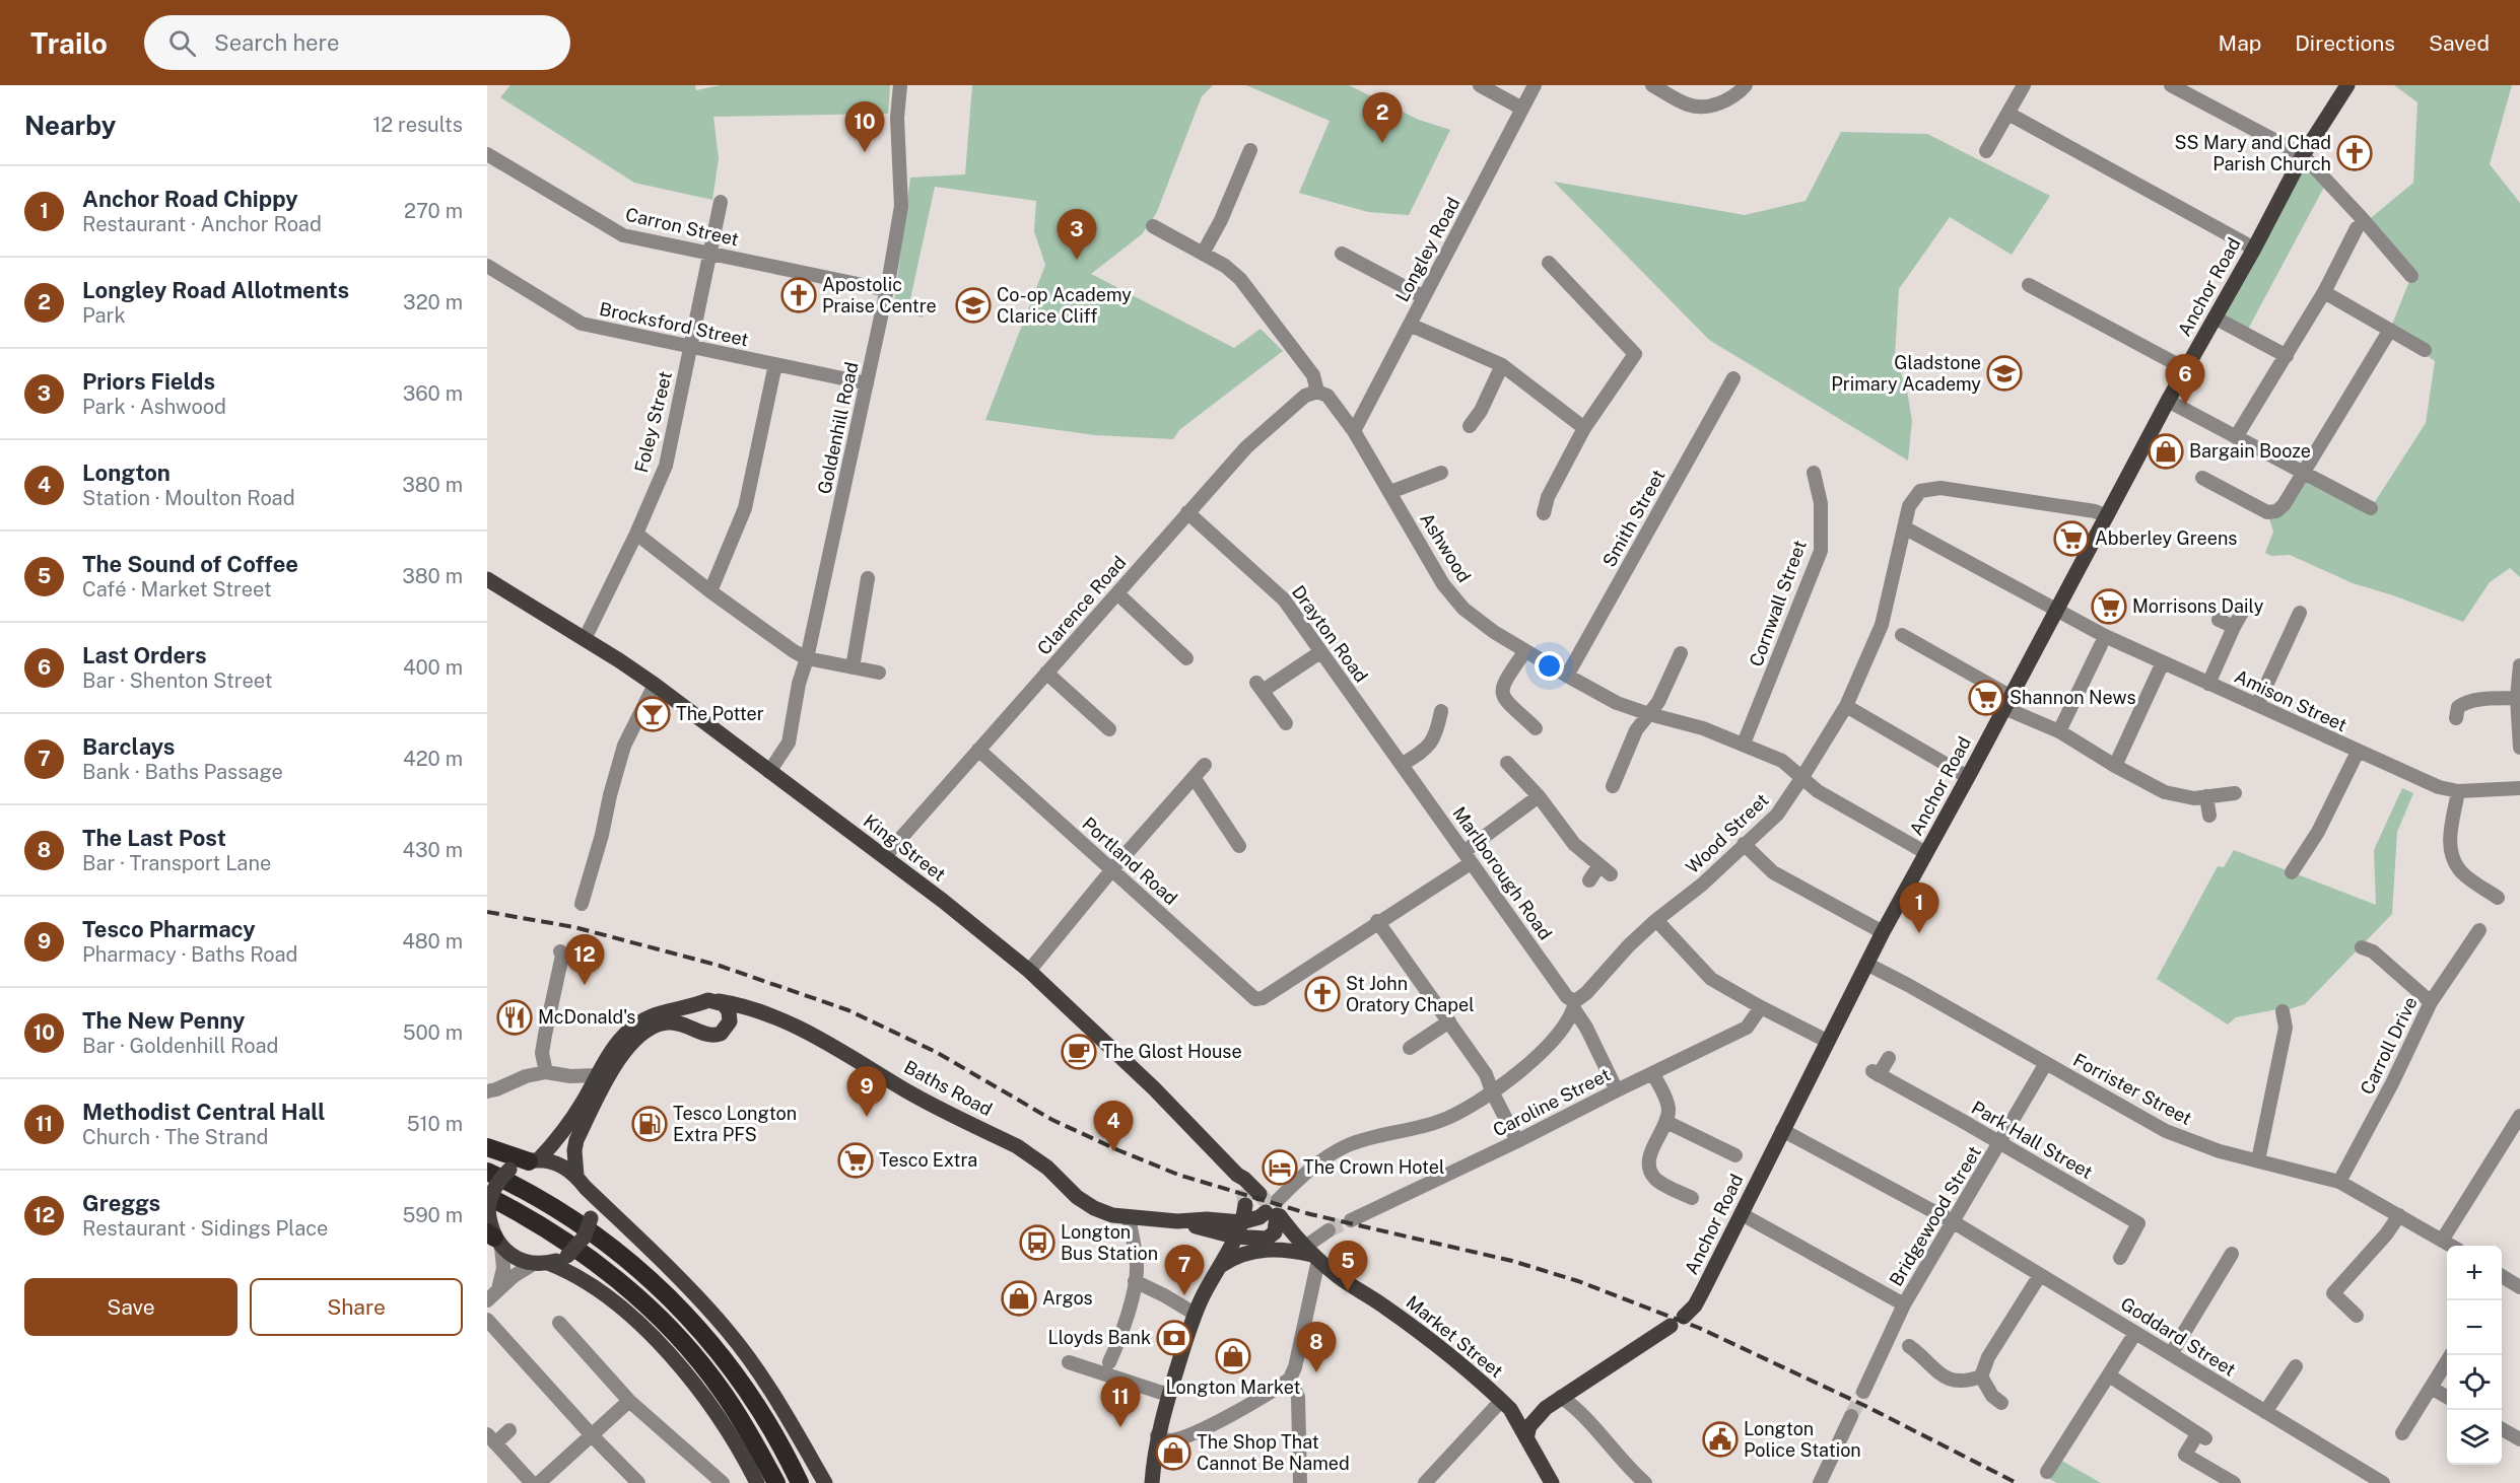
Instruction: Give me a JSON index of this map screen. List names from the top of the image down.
{
  "streets": {
    "main road": [
      "Anchor Road",
      "King Street",
      "Baths Road",
      "Market Street"
    ],
    "street": [
      "Carron Street",
      "Longley Road",
      "Brocksford Street",
      "Foley Street",
      "Goldenhill Road",
      "Smith Street",
      "Ashwood",
      "Cornwall Street",
      "Clarence Road",
      "Drayton Road",
      "Amison Street",
      "Wood Street",
      "Portland Road",
      "Marlborough Road",
      "Carroll Drive",
      "Forrister Street",
      "Caroline Street",
      "Park Hall Street",
      "Bridgewood Street",
      "Goddard Street"
    ]
  },
  "crossings": [
    ["Carron Street", "Foley Street"],
    ["Carron Street", "Goldenhill Road"],
    ["Longley Road", "Ashwood"],
    ["Anchor Road", "Ashwood"],
    ["Anchor Road", "Amison Street"],
    ["Anchor Road", "Wood Street"],
    ["Anchor Road", "Forrister Street"],
    ["Anchor Road", "Market Street"],
    ["Anchor Road", "Goddard Street"],
    ["Brocksford Street", "Foley Street"],
    ["Brocksford Street", "Goldenhill Road"],
    ["Foley Street", "King Street"],
    ["Goldenhill Road", "King Street"],
    ["Smith Street", "Ashwood"],
    ["Ashwood", "Cornwall Street"],
    ["Ashwood", "Clarence Road"],
    ["Ashwood", "Wood Street"],
    ["Clarence Road", "Drayton Road"],
    ["Clarence Road", "King Street"],
    ["Clarence Road", "Portland Road"],
    ["Drayton Road", "Marlborough Road"],
    ["Amison Street", "Wood Street"],
    ["Wood Street", "Marlborough Road"],
    ["Wood Street", "Baths Road"],
    ["Wood Street", "Market Street"],
    ["Marlborough Road", "Caroline Street"],
    ["Carroll Drive", "Forrister Street"],
    ["Baths Road", "Market Street"],
    ["Forrister Street", "Bridgewood Street"],
    ["Park Hall Street", "Bridgewood Street"],
    ["Bridgewood Street", "Goddard Street"]
  ],
  "places": {
    "church": ["SS Mary and Chad Parish Church", "Apostolic Praise Centre", "St John Oratory Chapel"],
    "school or university": ["Co-op Academy Clarice Cliff", "Gladstone Primary Academy"],
    "shop": [
      "Bargain Booze",
      "Argos",
      "Longton Market",
      "The Shop That Cannot Be Named"
    ],
    "supermarket": [
      "Abberley Greens",
      "Morrisons Daily",
      "Shannon News",
      "Tesco Extra"
    ],
    "bar": ["The Potter"],
    "restaurant": ["McDonald's"],
    "cafe": ["The Glost House"],
    "fuel station": ["Tesco Longton Extra PFS"],
    "hotel": ["The Crown Hotel"],
    "bus stop": ["Longton Bus Station"],
    "bank": ["Lloyds Bank"],
    "public building": ["Longton Police Station"]
  },
  "page": {
    "header": "Trailo",
    "search": "Search here",
    "nav": ["Map", "Directions", "Saved"],
    "heading": ["Nearby", "12 results"],
    "pins": [
      "2",
      "10",
      "3",
      "6",
      "1",
      "12",
      "9",
      "4",
      "5",
      "7",
      "8",
      "11"
    ],
    "list": [
      {
        "mark": "1",
        "name": "Anchor Road Chippy",
        "note": "Restaurant · Anchor Road",
        "value": "270 m"
      },
      {
        "mark": "2",
        "name": "Longley Road Allotments",
        "note": "Park",
        "value": "320 m"
      },
      {
        "mark": "3",
        "name": "Priors Fields",
        "note": "Park · Ashwood",
        "value": "360 m"
      },
      {
        "mark": "4",
        "name": "Longton",
        "note": "Station · Moulton Road",
        "value": "380 m"
      },
      {
        "mark": "5",
        "name": "The Sound of Coffee",
        "note": "Café · Market Street",
        "value": "380 m"
      },
      {
        "mark": "6",
        "name": "Last Orders",
        "note": "Bar · Shenton Street",
        "value": "400 m"
      },
      {
        "mark": "7",
        "name": "Barclays",
        "note": "Bank · Baths Passage",
        "value": "420 m"
      },
      {
        "mark": "8",
        "name": "The Last Post",
        "note": "Bar · Transport Lane",
        "value": "430 m"
      },
      {
        "mark": "9",
        "name": "Tesco Pharmacy",
        "note": "Pharmacy · Baths Road",
        "value": "480 m"
      },
      {
        "mark": "10",
        "name": "The New Penny",
        "note": "Bar · Goldenhill Road",
        "value": "500 m"
      },
      {
        "mark": "11",
        "name": "Methodist Central Hall",
        "note": "Church · The Strand",
        "value": "510 m"
      },
      {
        "mark": "12",
        "name": "Greggs",
        "note": "Restaurant · Sidings Place",
        "value": "590 m"
      }
    ],
    "map_buttons": ["+", "−"],
    "buttons": ["Save", "Share"]
  }
}
